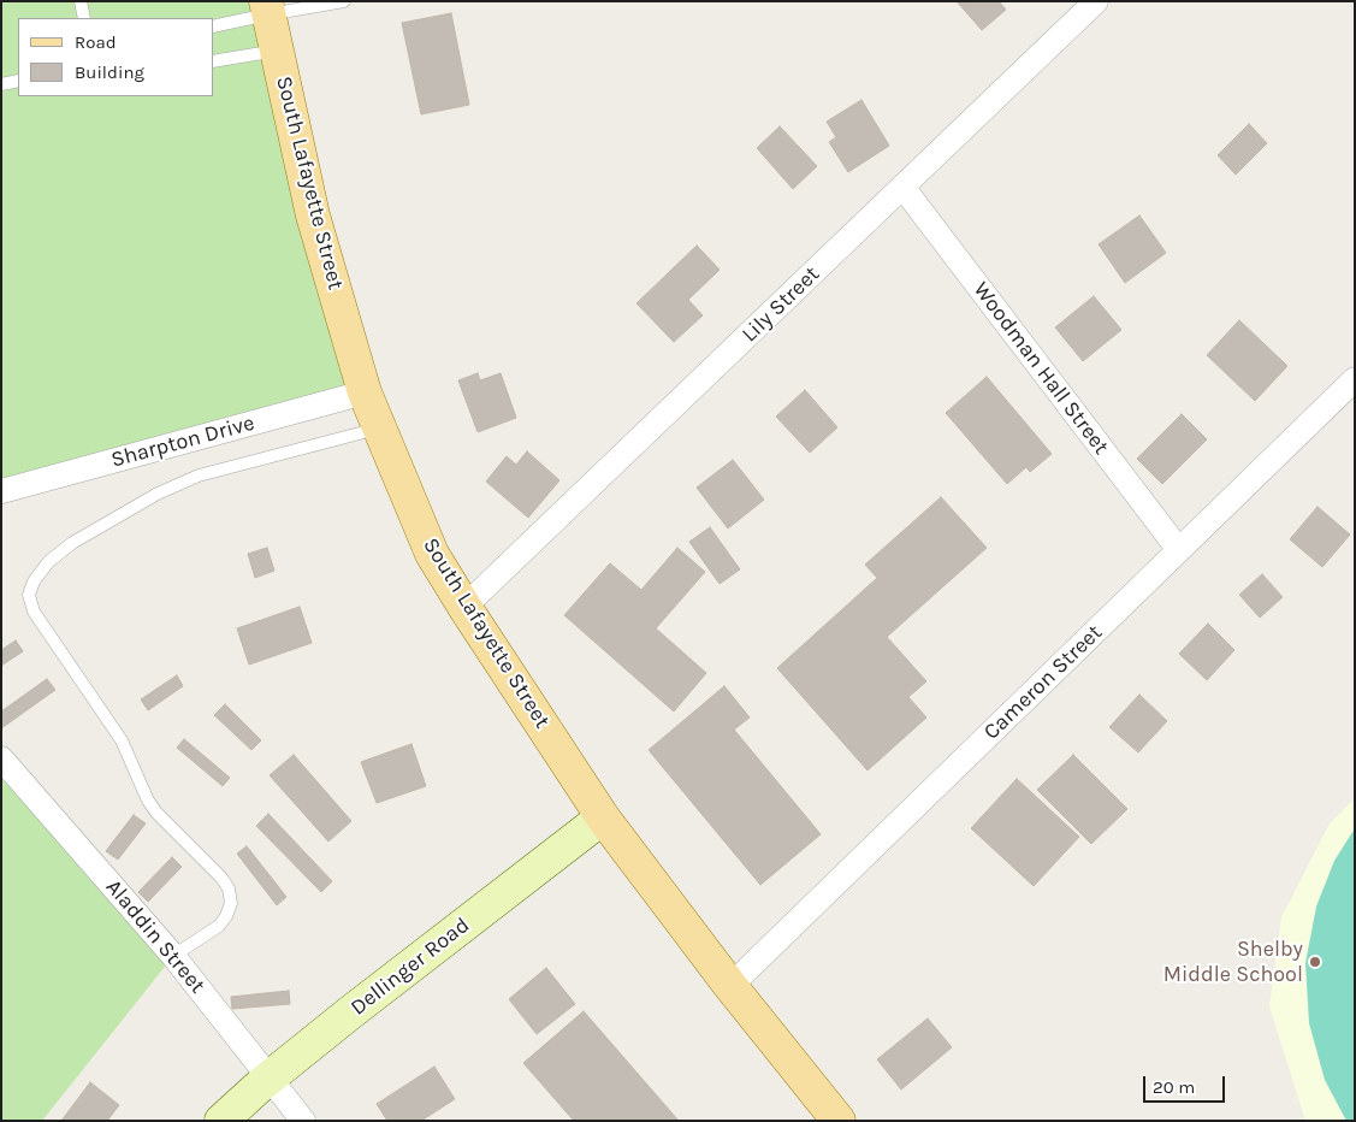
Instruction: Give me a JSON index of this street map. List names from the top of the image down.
{
  "streets": {
    "main road": ["South Lafayette Street"],
    "street": [
      "Lily Street",
      "Woodman Hall Street",
      "Sharpton Drive",
      "Cameron Street",
      "Aladdin Street",
      "Dellinger Road"
    ]
  },
  "crossings": [
    ["South Lafayette Street", "Lily Street"],
    ["South Lafayette Street", "Sharpton Drive"],
    ["South Lafayette Street", "Cameron Street"],
    ["South Lafayette Street", "Dellinger Road"],
    ["Lily Street", "Woodman Hall Street"],
    ["Woodman Hall Street", "Cameron Street"],
    ["Aladdin Street", "Dellinger Road"]
  ],
  "places": ["Shelby Middle School"],
  "legend": ["Road", "Building"],
  "scale_bar": "20 m"
}
